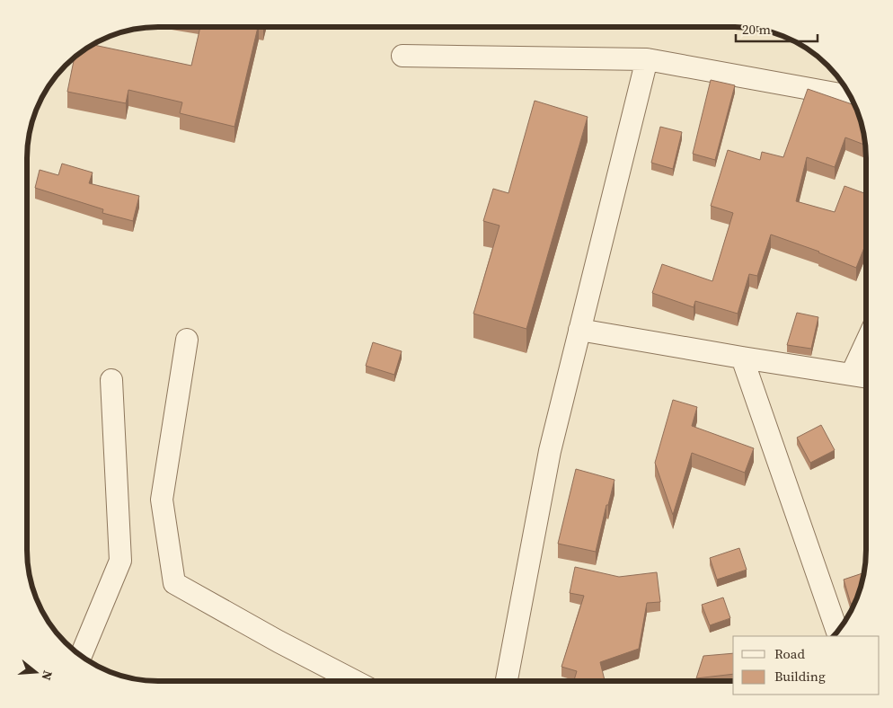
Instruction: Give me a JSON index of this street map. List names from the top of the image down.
{
  "legend": ["Road", "Building"],
  "scale_bar": "20 m",
  "north": "right"
}
